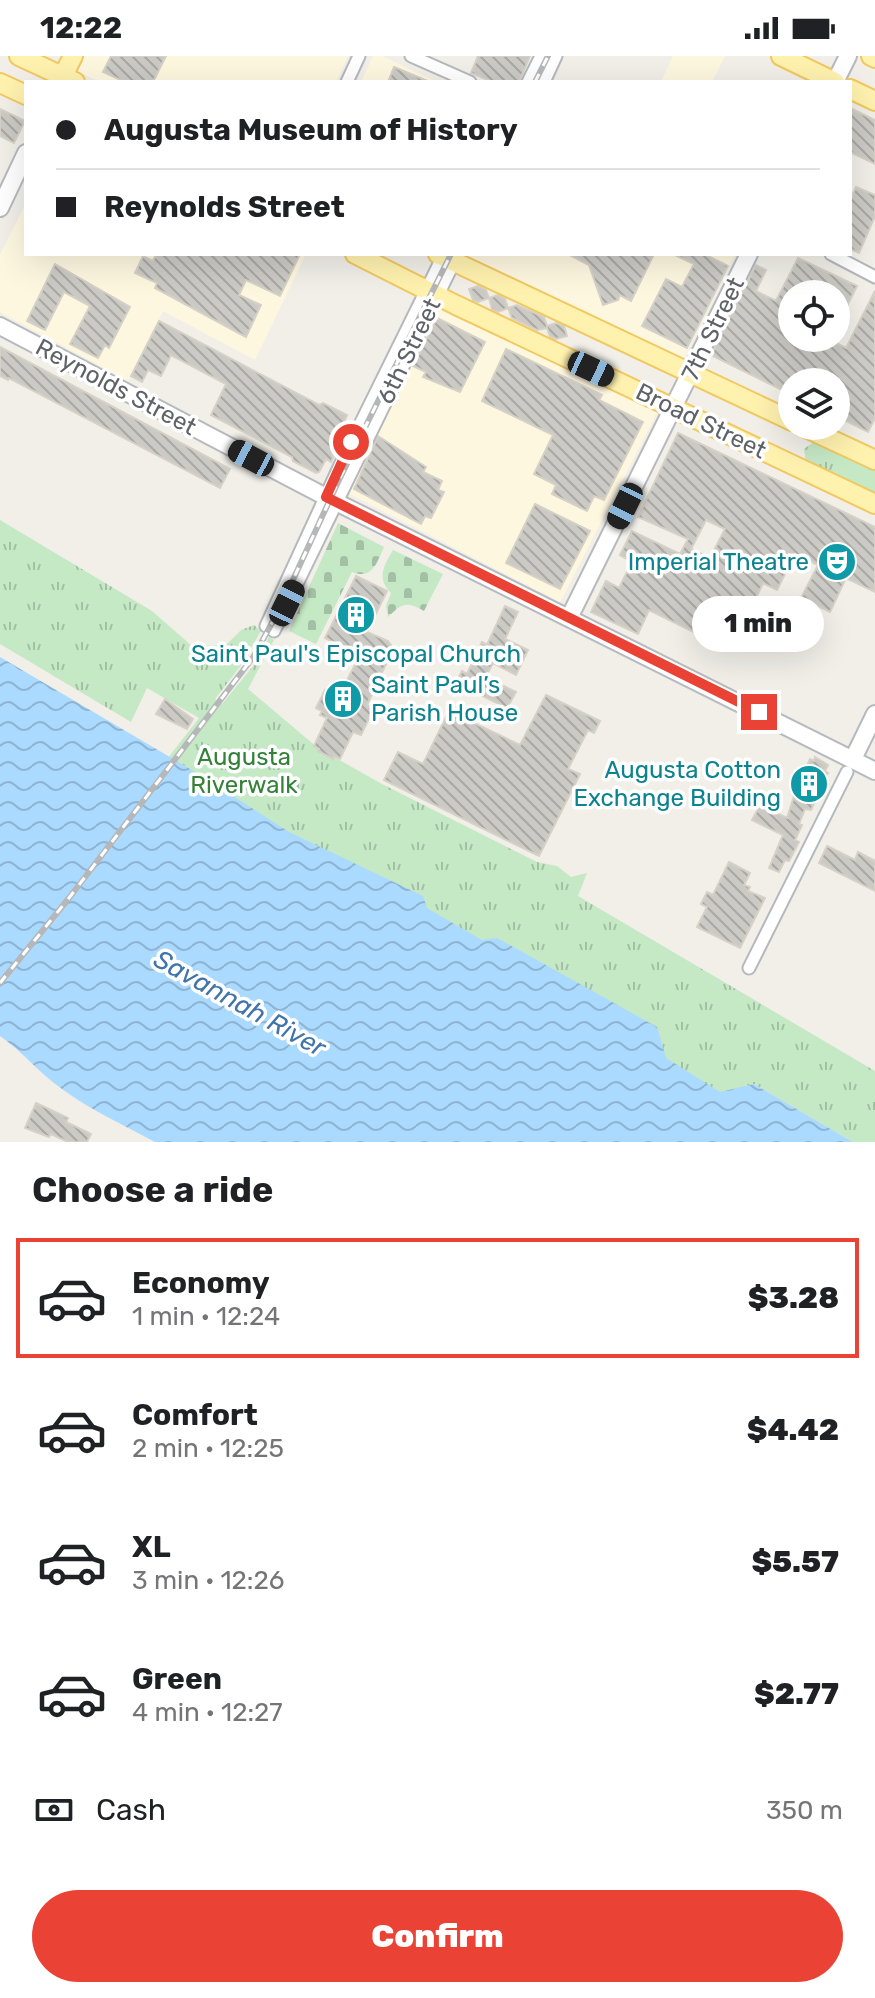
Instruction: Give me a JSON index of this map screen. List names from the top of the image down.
{
  "streets": {
    "main road": ["7th Street", "Reynolds Street", "Broad Street"],
    "street": ["6th Street"]
  },
  "crossings": [
    ["7th Street", "Reynolds Street"],
    ["7th Street", "Broad Street"],
    ["6th Street", "Reynolds Street"],
    ["6th Street", "Broad Street"]
  ],
  "water": ["Savannah River"],
  "parks": ["Augusta Riverwalk"],
  "places": {
    "theatre": ["Imperial Theatre"],
    "building": ["Saint Paul's Episcopal Church", "Saint Paul’s Parish House", "Augusta Cotton Exchange Building"]
  },
  "page": {
    "status": "12:22",
    "banner": ["Augusta Museum of History", "Reynolds Street"],
    "bubble": "1 min",
    "heading": "Choose a ride",
    "list": [
      {
        "name": "Economy",
        "note": "1 min · 12:24",
        "value": "$3.28"
      },
      {
        "name": "Comfort",
        "note": "2 min · 12:25",
        "value": "$4.42"
      },
      {
        "name": "XL",
        "note": "3 min · 12:26",
        "value": "$5.57"
      },
      {
        "name": "Green",
        "note": "4 min · 12:27",
        "value": "$2.77"
      }
    ],
    "pay": ["Cash", "350 m"],
    "buttons": "Confirm"
  }
}
